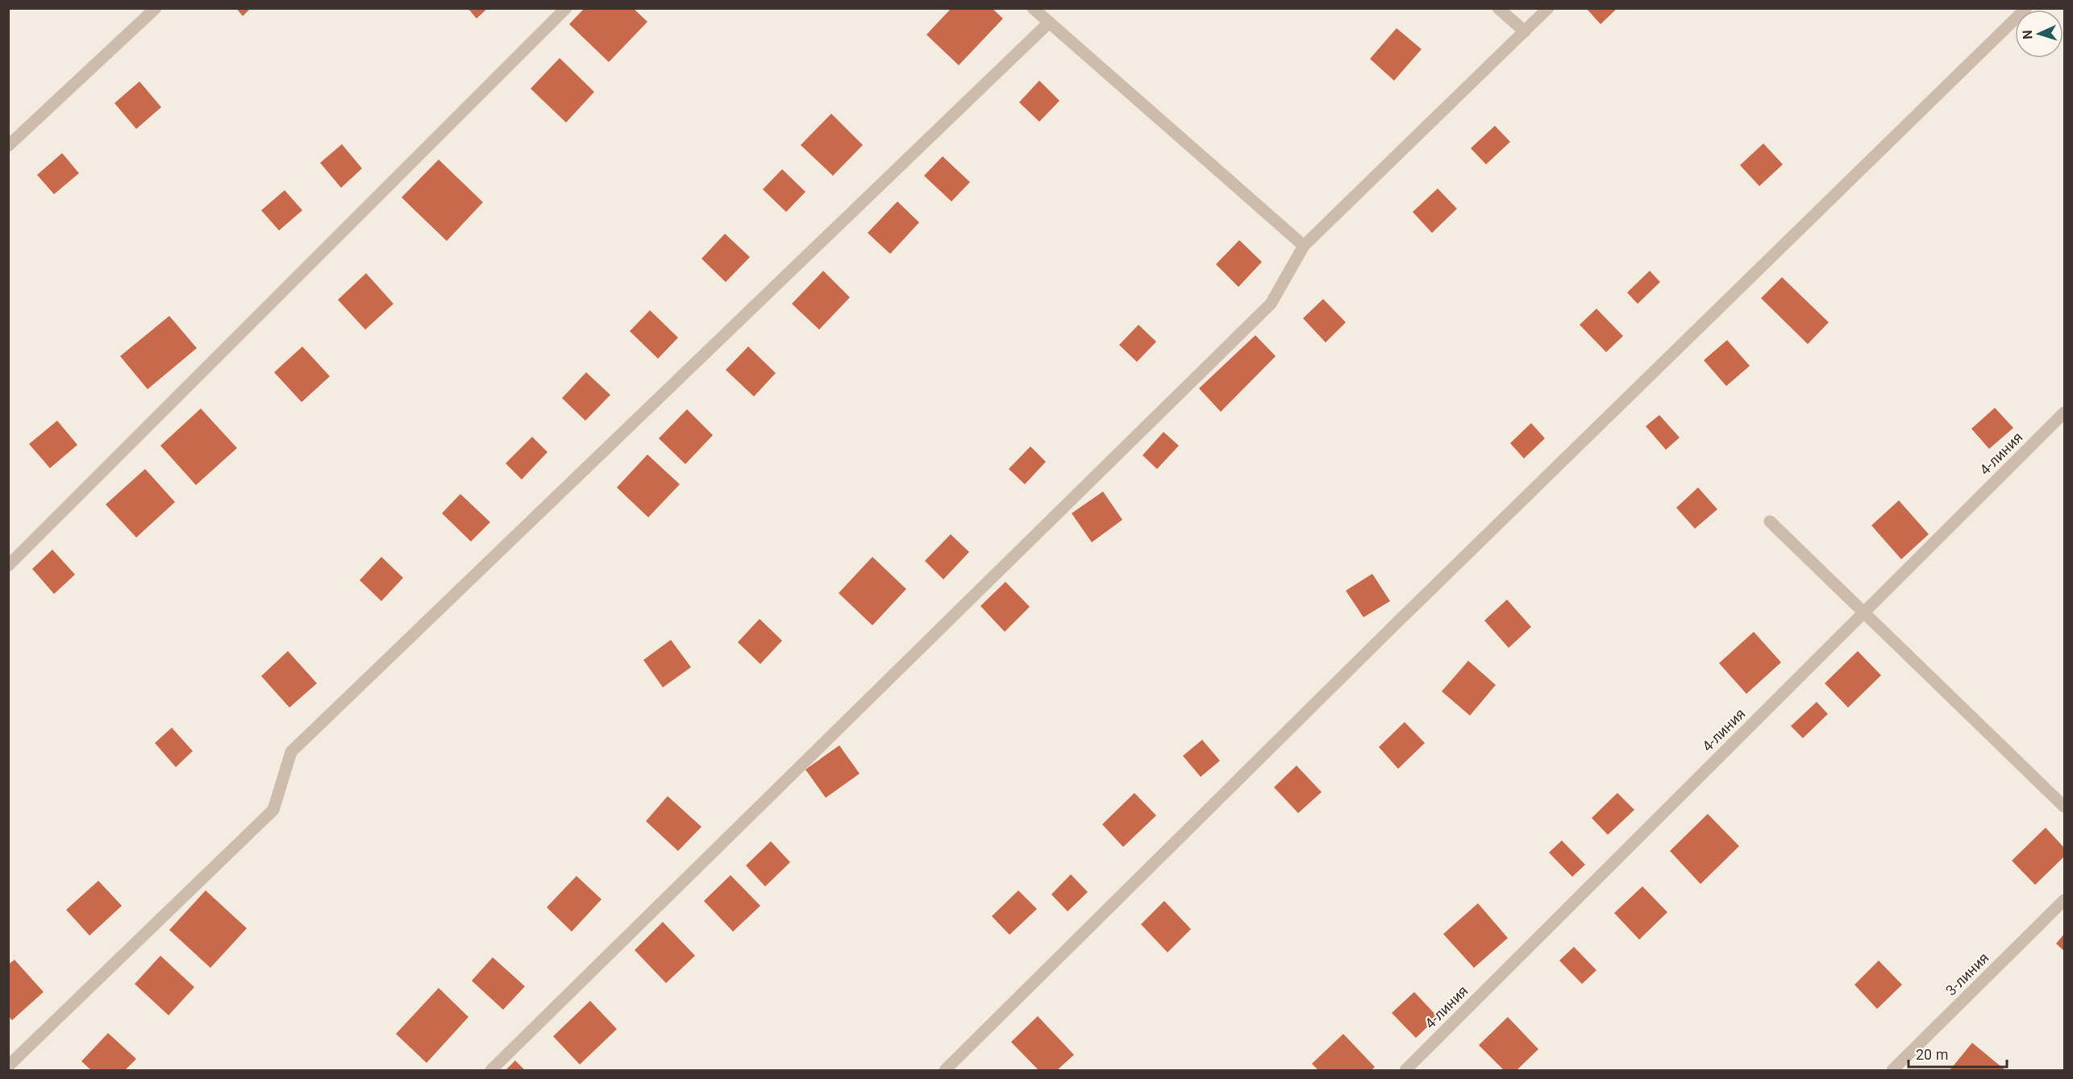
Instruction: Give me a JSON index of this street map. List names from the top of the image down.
{
  "streets": {
    "street": ["4-линия", "3-линия"]
  },
  "scale_bar": "20 m",
  "north": "left"
}
